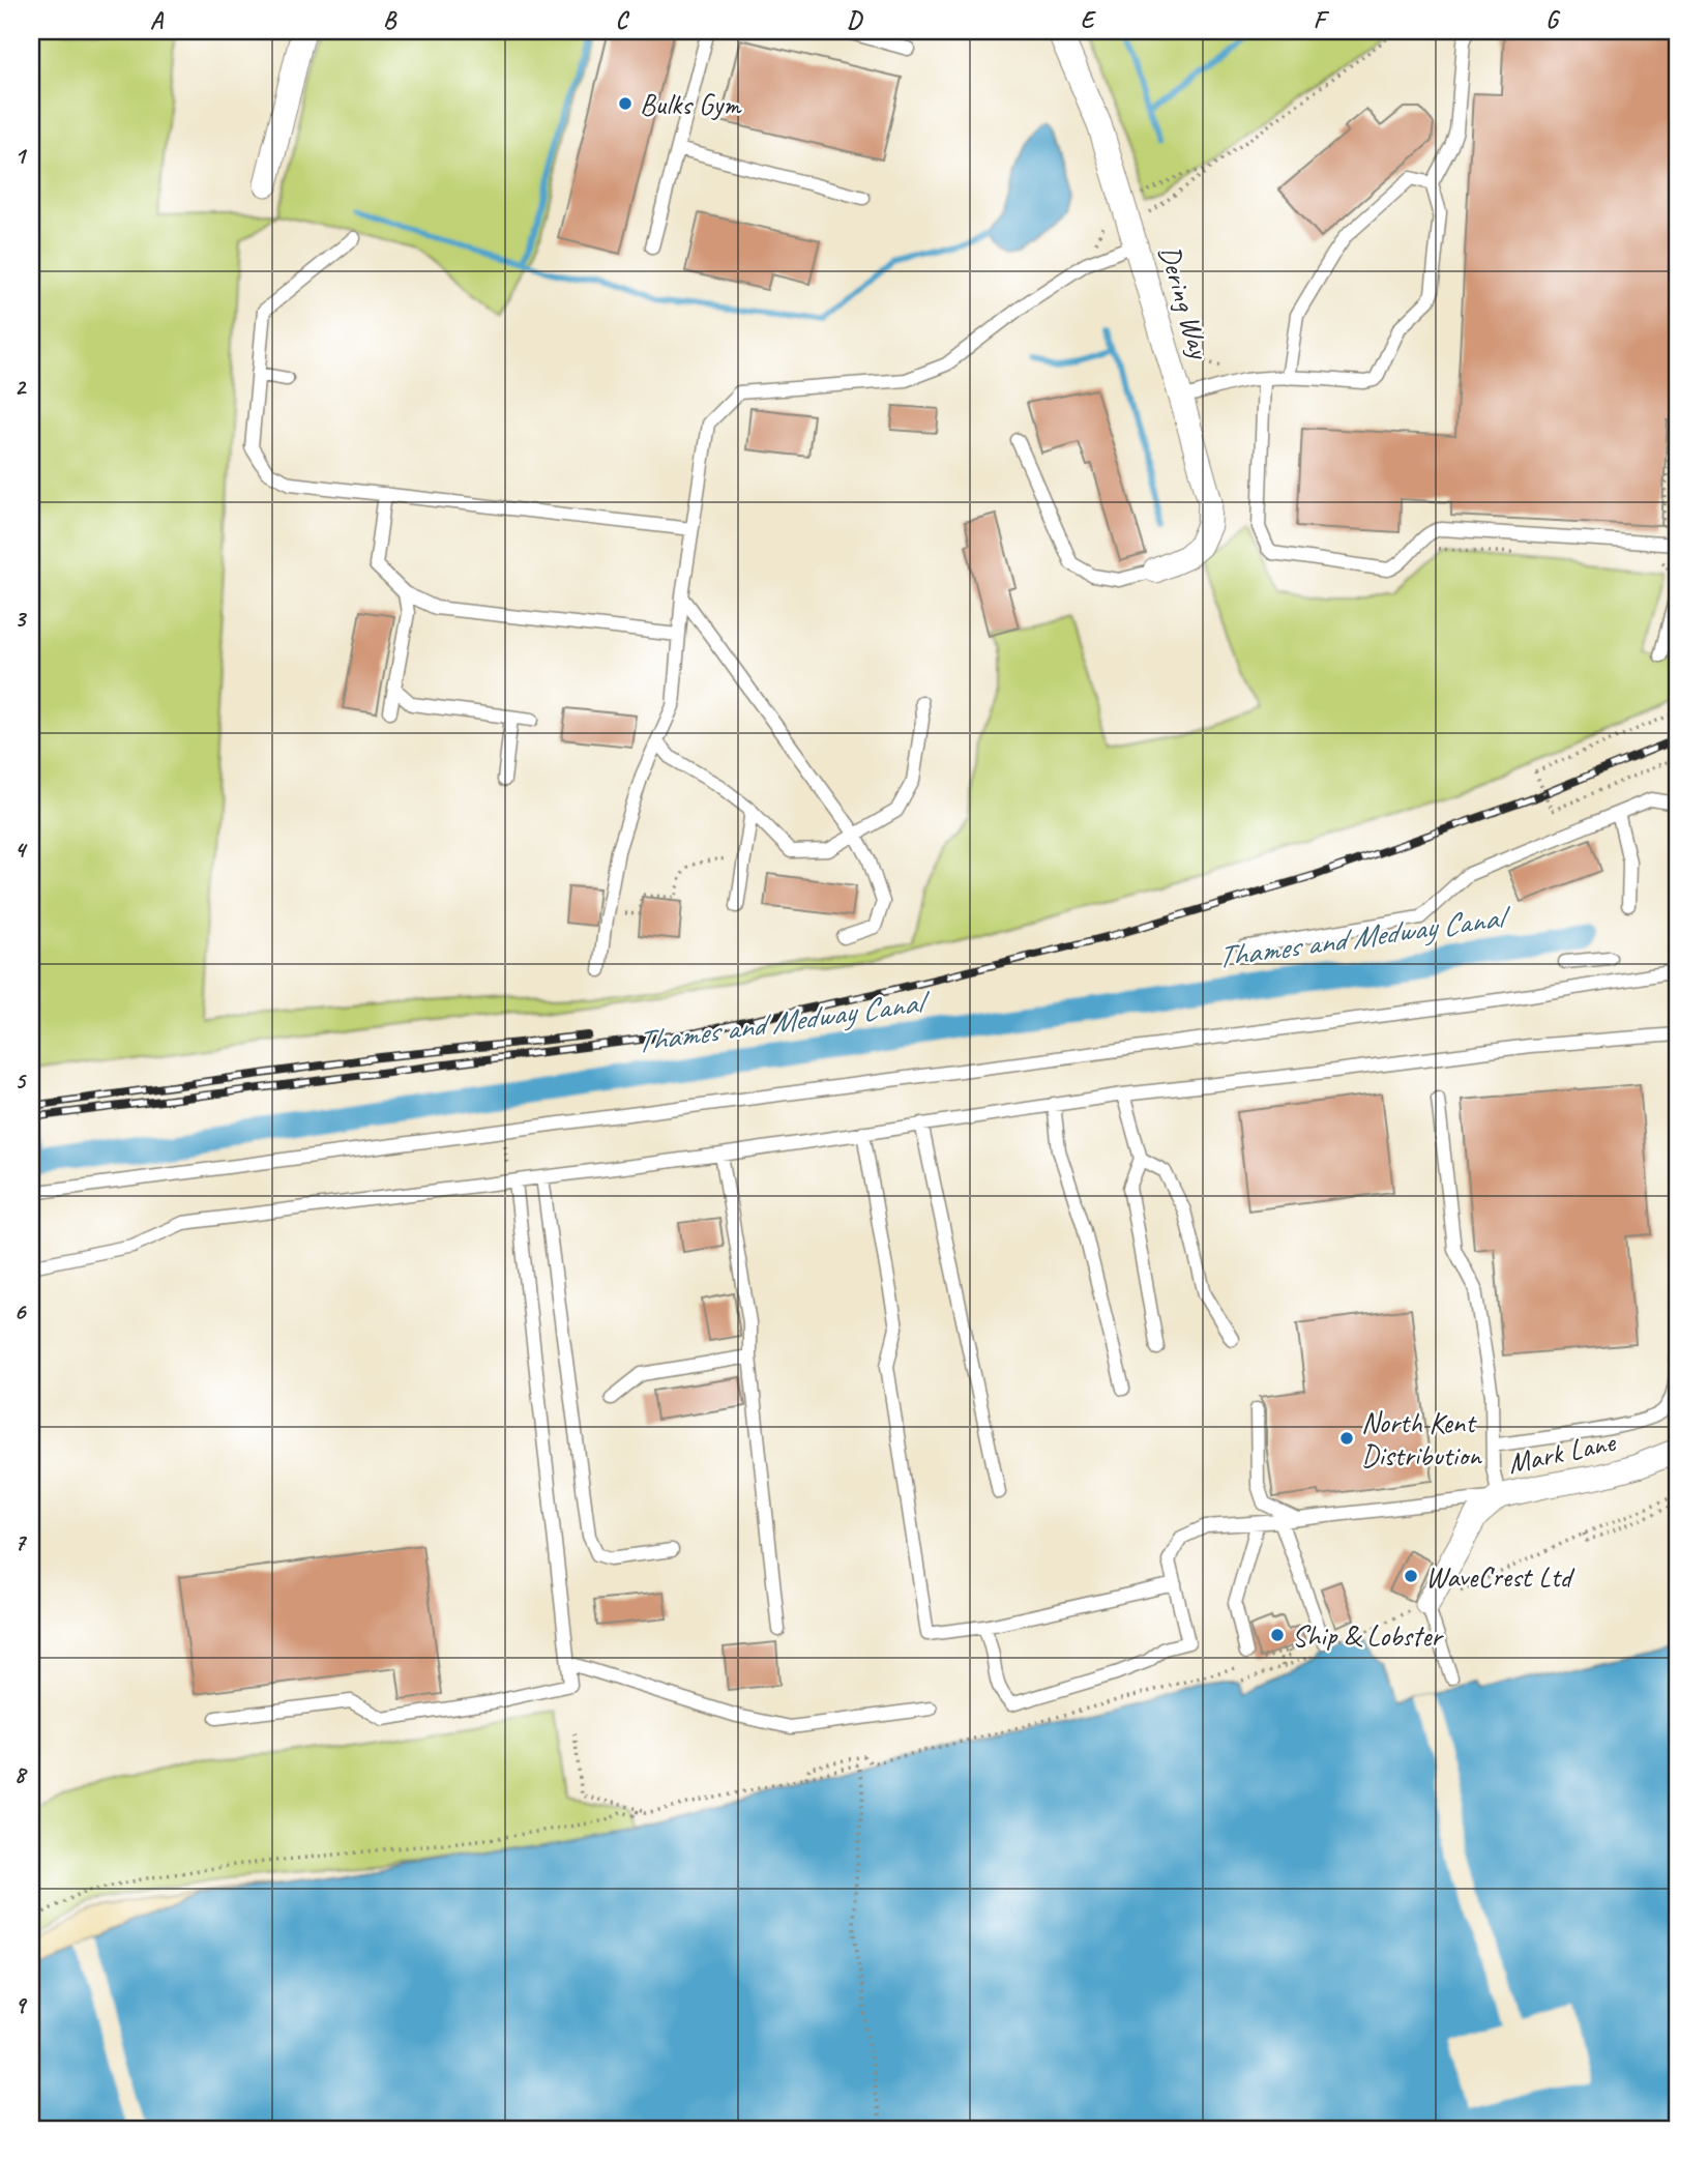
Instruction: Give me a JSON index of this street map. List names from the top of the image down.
{
  "streets": {
    "street": ["Dering Way", "Mark Lane"]
  },
  "water": ["Thames and Medway Canal"],
  "places": [
    "Bulks Gym",
    "North Kent Distribution",
    "WaveCrest Ltd",
    "Ship & Lobster"
  ],
  "grid": {
    "columns": [
      "A",
      "B",
      "C",
      "D",
      "E",
      "F",
      "G"
    ],
    "rows": [
      "1",
      "2",
      "3",
      "4",
      "5",
      "6",
      "7",
      "8",
      "9"
    ]
  }
}
